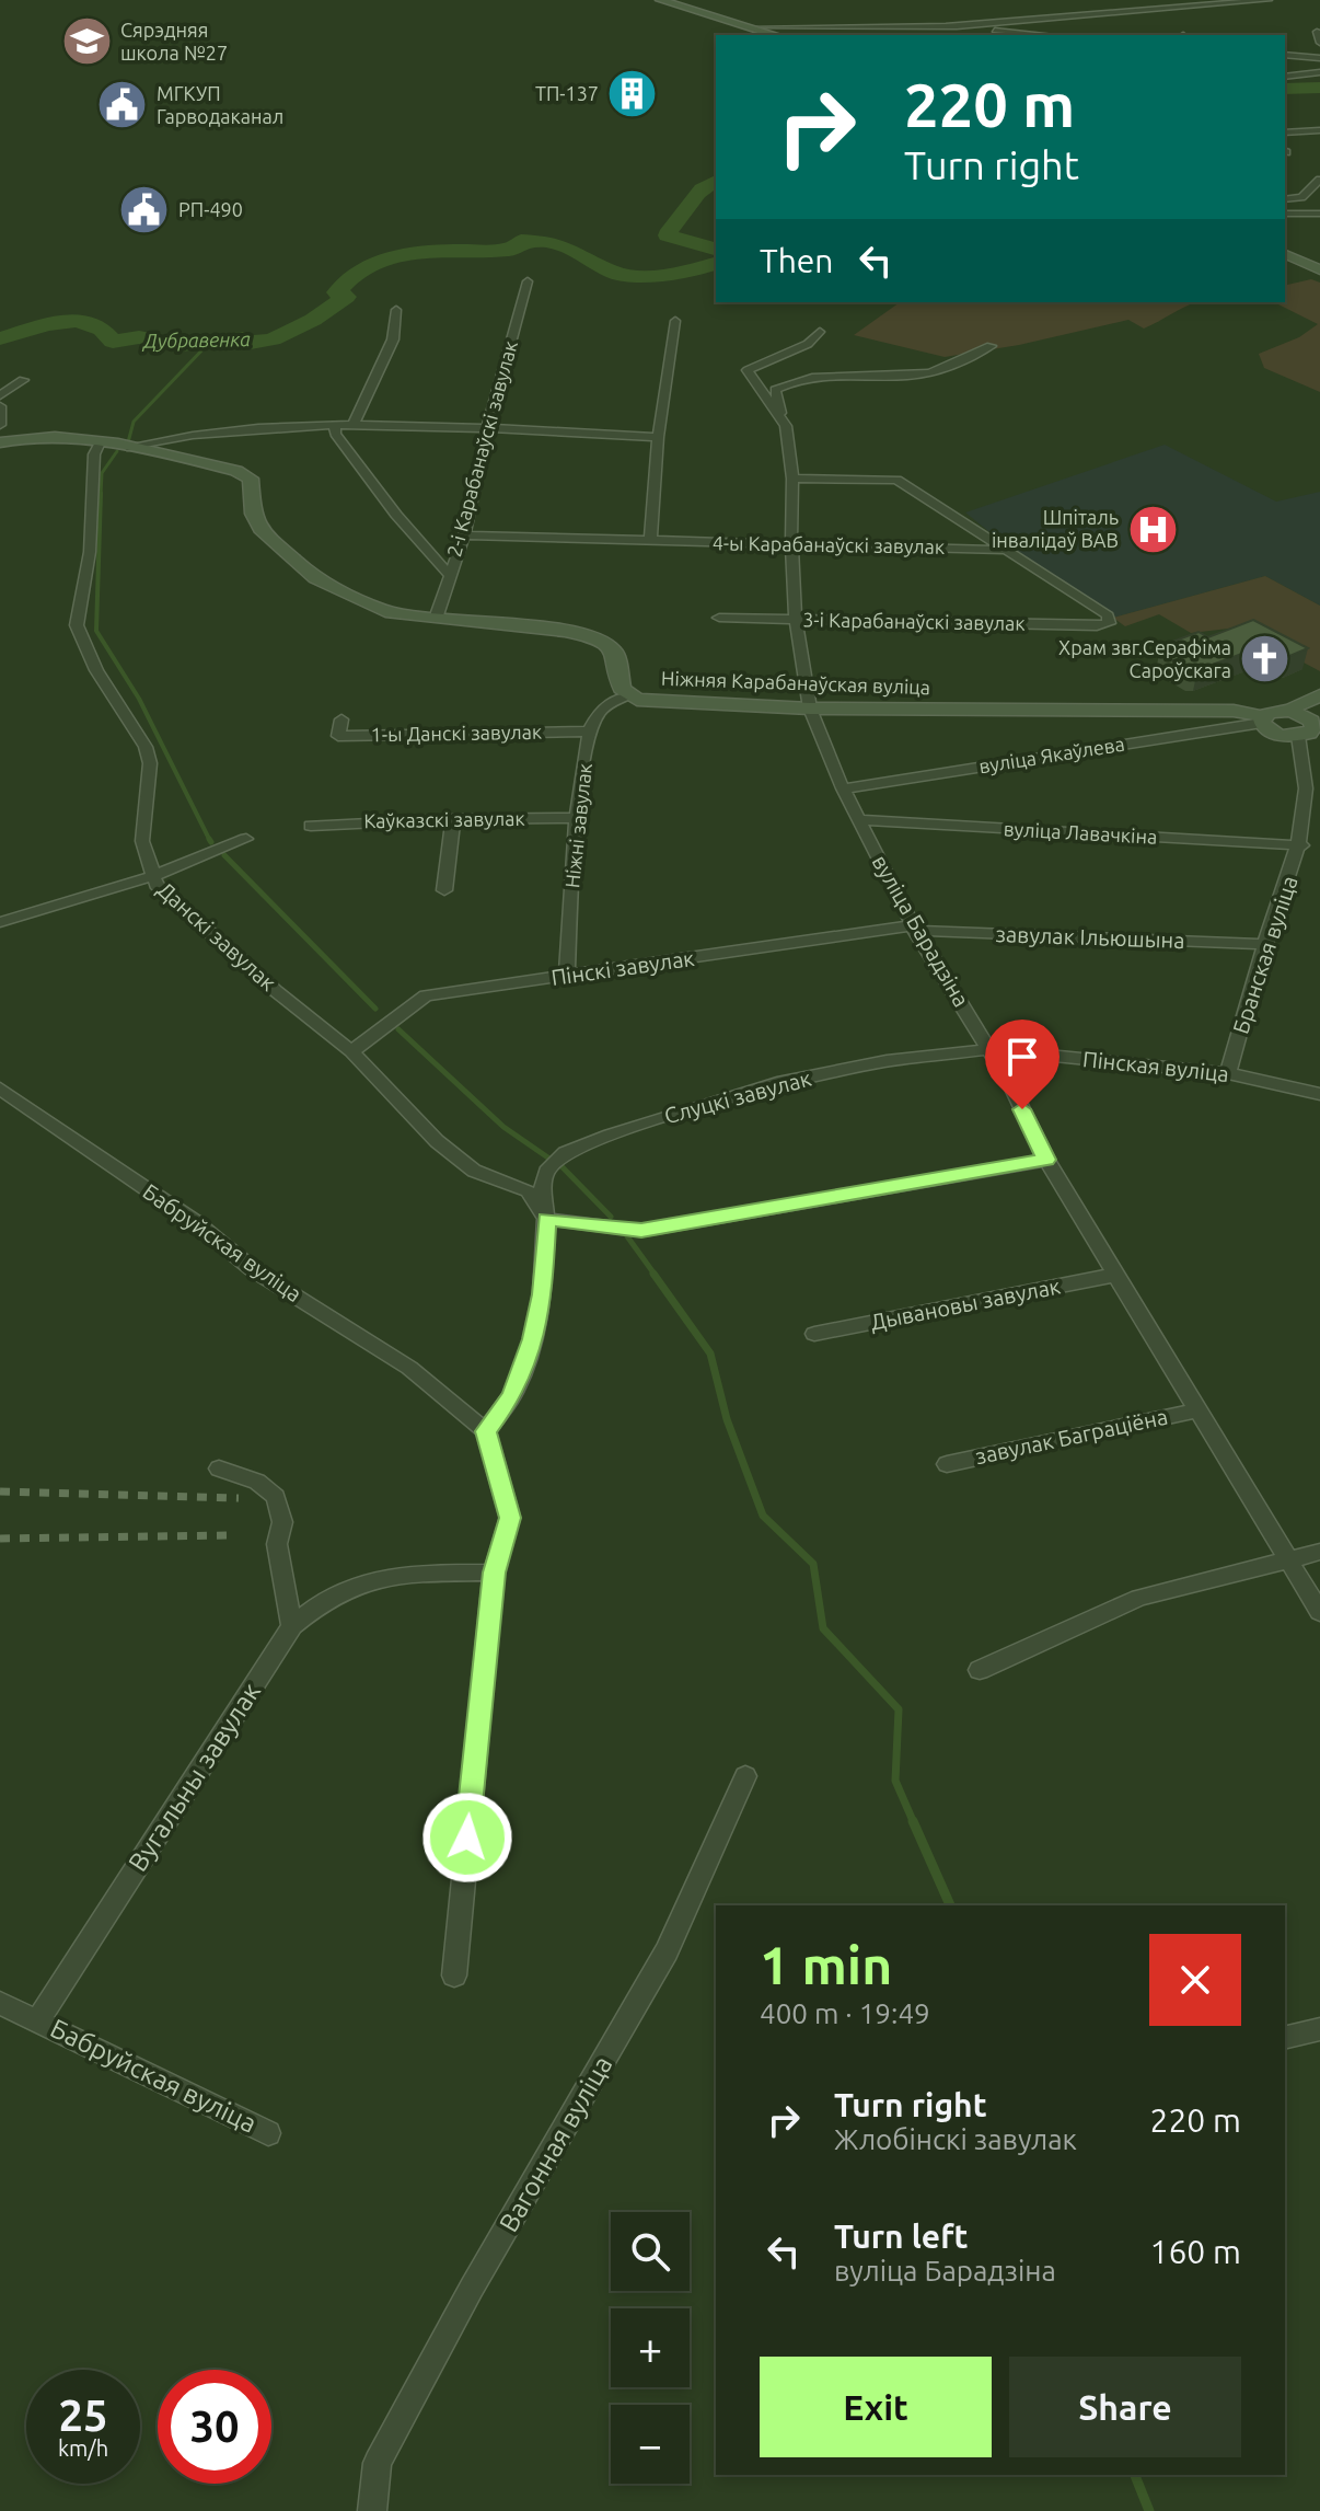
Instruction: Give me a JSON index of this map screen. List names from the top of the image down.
{
  "streets": {
    "main road": ["Ніжняя Карабанаўская вуліца"],
    "street": [
      "2-і Карабанаўскі завулак",
      "4-ы Карабанаўскі завулак",
      "3-і Карабанаўскі завулак",
      "1-ы Данскі завулак",
      "вуліца Якаўлева",
      "Каўказскі завулак",
      "Ніжні завулак",
      "вуліца Лавачкіна",
      "вуліца Барадзіна",
      "Данскі завулак",
      "завулак Ільюшына",
      "Бранская вуліца",
      "Пінскі завулак",
      "Пінская вуліца",
      "Слуцкі завулак",
      "Бабруйская вуліца",
      "Дывановы завулак",
      "завулак Баграціёна",
      "Вугальны завулак",
      "Вагонная вуліца"
    ]
  },
  "crossings": [
    ["2-і Карабанаўскі завулак", "4-ы Карабанаўскі завулак"],
    ["2-і Карабанаўскі завулак", "Ніжняя Карабанаўская вуліца"],
    ["4-ы Карабанаўскі завулак", "3-і Карабанаўскі завулак"],
    ["4-ы Карабанаўскі завулак", "вуліца Барадзіна"],
    ["3-і Карабанаўскі завулак", "вуліца Барадзіна"],
    ["Ніжняя Карабанаўская вуліца", "вуліца Якаўлева"],
    ["Ніжняя Карабанаўская вуліца", "Ніжні завулак"],
    ["Ніжняя Карабанаўская вуліца", "вуліца Барадзіна"],
    ["Ніжняя Карабанаўская вуліца", "Данскі завулак"],
    ["1-ы Данскі завулак", "Ніжні завулак"],
    ["вуліца Якаўлева", "вуліца Барадзіна"],
    ["Каўказскі завулак", "Ніжні завулак"],
    ["Ніжні завулак", "Пінскі завулак"],
    ["вуліца Лавачкіна", "вуліца Барадзіна"],
    ["вуліца Лавачкіна", "Бранская вуліца"],
    ["вуліца Барадзіна", "завулак Ільюшына"],
    ["вуліца Барадзіна", "Пінскі завулак"],
    ["вуліца Барадзіна", "Пінская вуліца"],
    ["вуліца Барадзіна", "Слуцкі завулак"],
    ["вуліца Барадзіна", "Дывановы завулак"],
    ["вуліца Барадзіна", "завулак Баграціёна"],
    ["Данскі завулак", "Пінскі завулак"],
    ["Данскі завулак", "Слуцкі завулак"],
    ["завулак Ільюшына", "Бранская вуліца"],
    ["завулак Ільюшына", "Пінскі завулак"],
    ["Бранская вуліца", "Пінская вуліца"],
    ["Пінская вуліца", "Слуцкі завулак"],
    ["Бабруйская вуліца", "Вугальны завулак"]
  ],
  "water": ["Дубравенка"],
  "places": {
    "school or university": ["Сярэдняя школа №27"],
    "building": ["ТП-137"],
    "public building": ["МГКУП Гарводаканал", "РП-490"],
    "hospital": ["Шпіталь інвалідаў ВАВ"],
    "church": ["Храм звг.Серафіма Сароўскага"]
  },
  "page": {
    "turn": ["220 m", "Turn right"],
    "then": "Then",
    "heading": ["1 min", "400 m · 19:49"],
    "list": [
      {
        "name": "Turn right",
        "note": "Жлобінскі завулак",
        "value": "220 m"
      },
      {
        "name": "Turn left",
        "note": "вуліца Барадзіна",
        "value": "160 m"
      }
    ],
    "map_buttons": ["+", "−"],
    "buttons": ["Exit", "Share"],
    "speed": "25 km/h",
    "limit": "30"
  }
}
